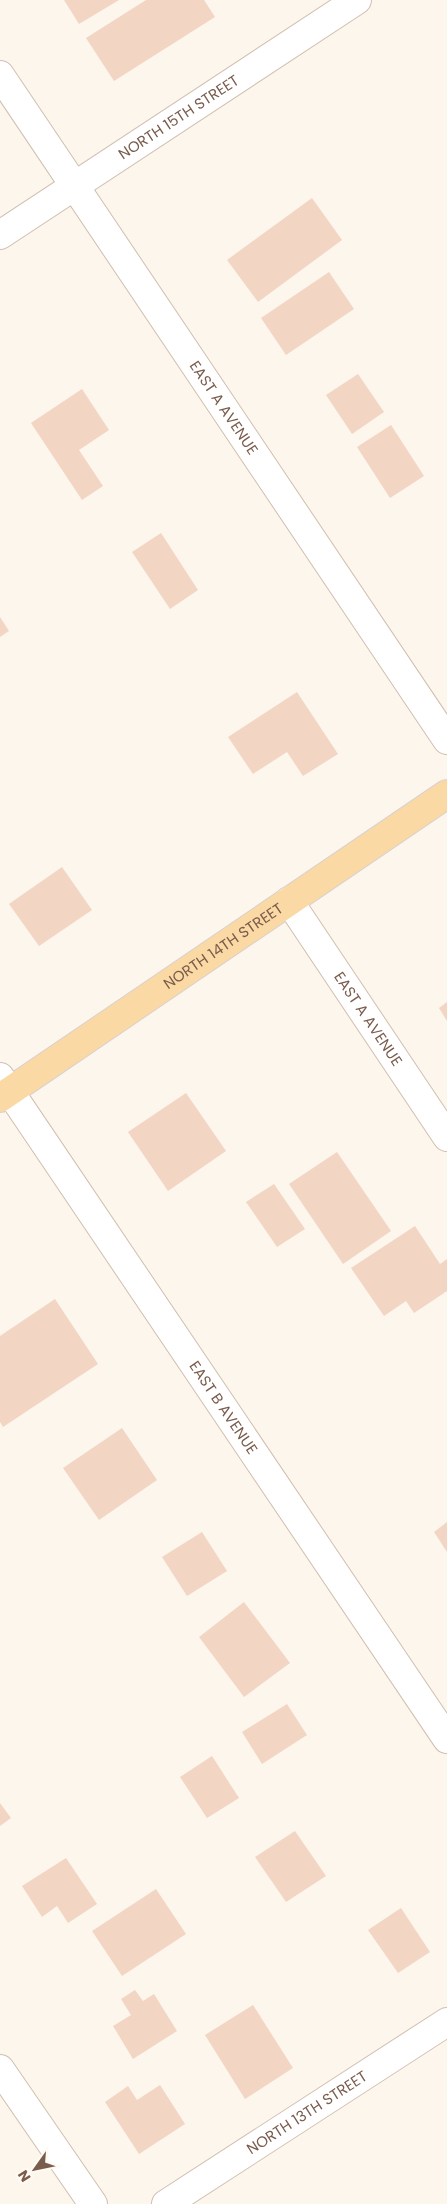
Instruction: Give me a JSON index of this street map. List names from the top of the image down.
{
  "streets": {
    "main road": ["NORTH 14TH STREET"],
    "street": [
      "NORTH 15TH STREET",
      "EAST A AVENUE",
      "EAST B AVENUE",
      "NORTH 13TH STREET"
    ]
  },
  "crossings": [
    ["NORTH 15TH STREET", "EAST A AVENUE"],
    ["EAST A AVENUE", "NORTH 14TH STREET"],
    ["NORTH 14TH STREET", "EAST B AVENUE"]
  ],
  "north": "bottom left"
}
